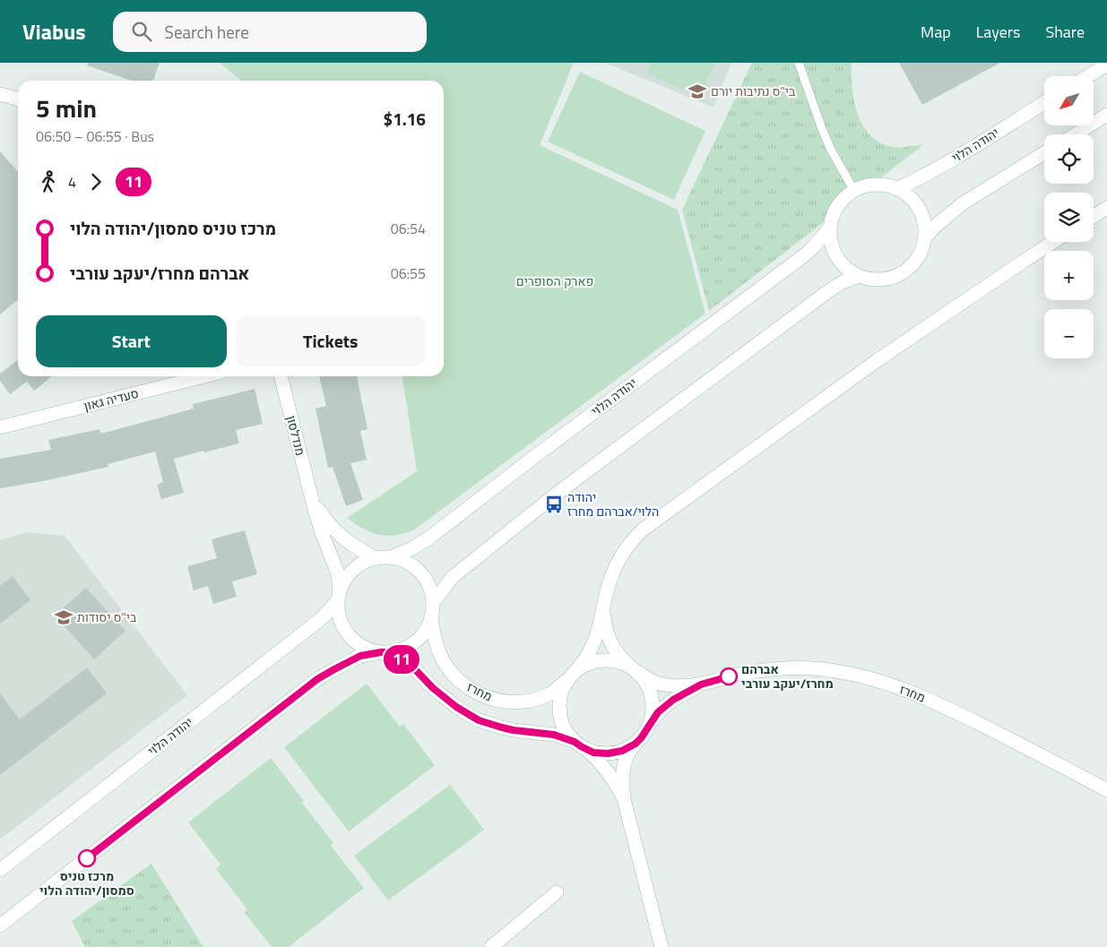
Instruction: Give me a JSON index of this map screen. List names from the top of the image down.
{
  "streets": {
    "main road": [
      "יהודה הלוי",
      "סעדיה גאון",
      "מנדלסון",
      "מחרז"
    ]
  },
  "crossings": [
    ["יהודה הלוי", "מנדלסון"],
    ["יהודה הלוי", "מחרז"],
    ["מנדלסון", "מחרז"]
  ],
  "parks": ["פארק הסופרים"],
  "places": {
    "school or university": ["בי\"ס נתיבות יורם", "בי\"ס יסודות"],
    "bus stop": ["יהודה הלוי/אברהם מחרז"],
    "other": ["אברהם מחרז/יעקב עורבי", "מרכז טניס סמסון/יהודה הלוי"]
  },
  "lines": ["bus line 11"],
  "north": "bottom left",
  "page": {
    "header": "Viabus",
    "search": "Search here",
    "nav": ["Map", "Layers", "Share"],
    "on_map": "11",
    "map_buttons": ["+", "−"],
    "heading": ["5 min", "06:50 – 06:55 · Bus", "$1.16"],
    "legs": ["4", "11"],
    "list": [
      {
        "name": "מרכז טניס סמסון/יהודה הלוי",
        "value": "06:54"
      },
      {
        "name": "אברהם מחרז/יעקב עורבי",
        "value": "06:55"
      }
    ],
    "buttons": ["Start", "Tickets"]
  }
}
